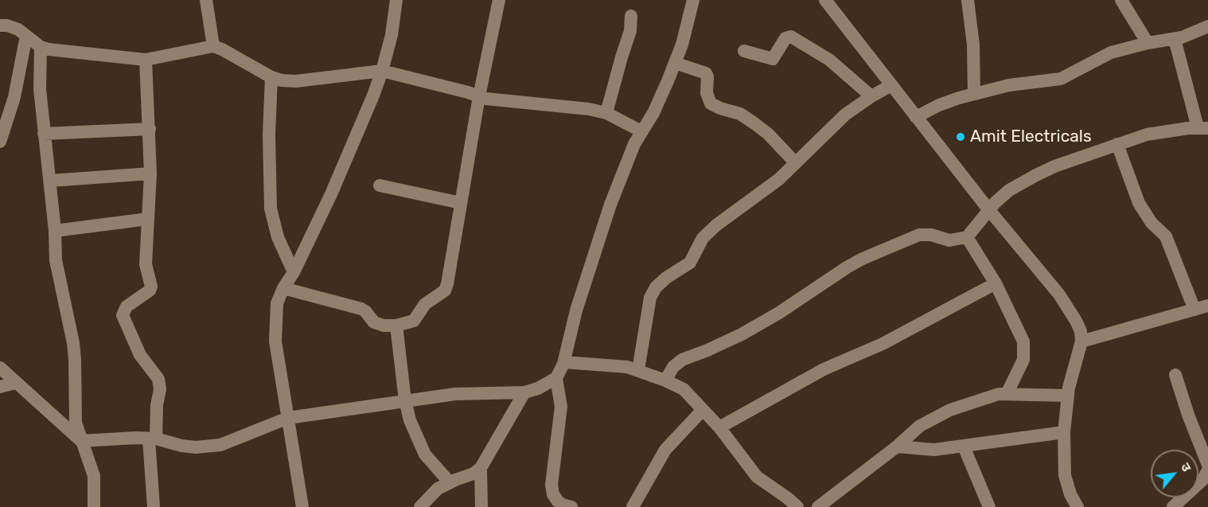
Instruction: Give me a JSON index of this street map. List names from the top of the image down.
{
  "places": ["Amit Electricals"],
  "north": "top right"
}
